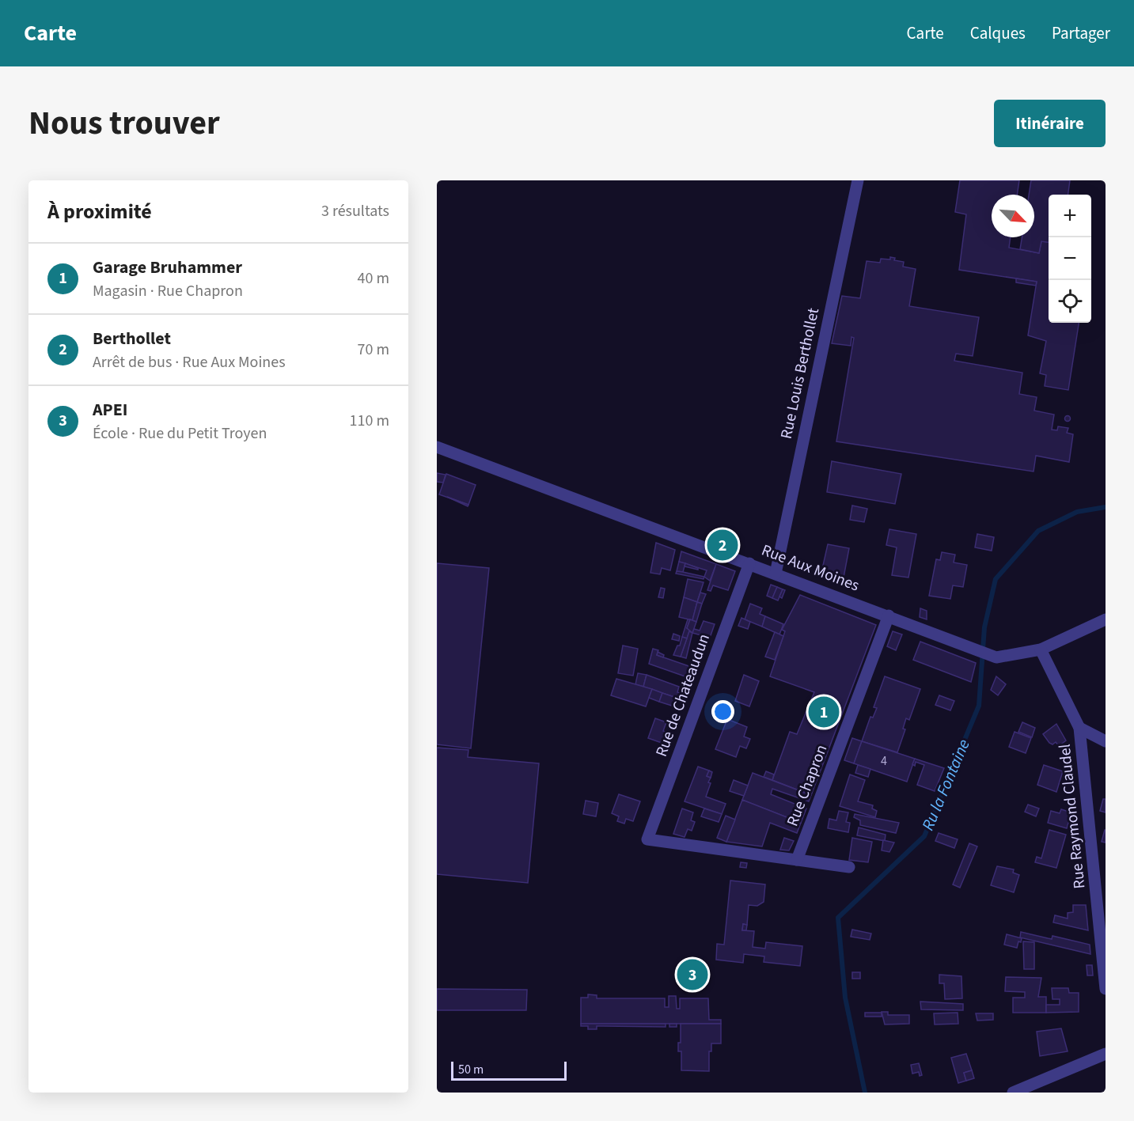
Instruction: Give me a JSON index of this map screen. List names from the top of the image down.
{
  "streets": {
    "street": [
      "Rue Louis Berthollet",
      "Rue Aux Moines",
      "Rue de Chateaudun",
      "Rue Chapron",
      "Rue Raymond Claudel"
    ]
  },
  "crossings": [
    ["Rue Louis Berthollet", "Rue Aux Moines"],
    ["Rue Aux Moines", "Rue de Chateaudun"],
    ["Rue Aux Moines", "Rue Chapron"],
    ["Rue Aux Moines", "Rue Raymond Claudel"],
    ["Rue de Chateaudun", "Rue Chapron"]
  ],
  "water": ["Ru la Fontaine"],
  "house_numbers": ["4"],
  "scale_bar": "50 m",
  "north": "bottom right",
  "page": {
    "header": "Carte",
    "nav": ["Carte", "Calques", "Partager"],
    "title": "Nous trouver",
    "buttons": "Itinéraire",
    "heading": ["À proximité", "3 résultats"],
    "map_buttons": ["+", "−"],
    "list": [
      {
        "mark": "1",
        "name": "Garage Bruhammer",
        "note": "Magasin · Rue Chapron",
        "value": "40 m"
      },
      {
        "mark": "2",
        "name": "Berthollet",
        "note": "Arrêt de bus · Rue Aux Moines",
        "value": "70 m"
      },
      {
        "mark": "3",
        "name": "APEI",
        "note": "École · Rue du Petit Troyen",
        "value": "110 m"
      }
    ],
    "pins": ["2", "1", "3"],
    "scale": "50 m"
  }
}
